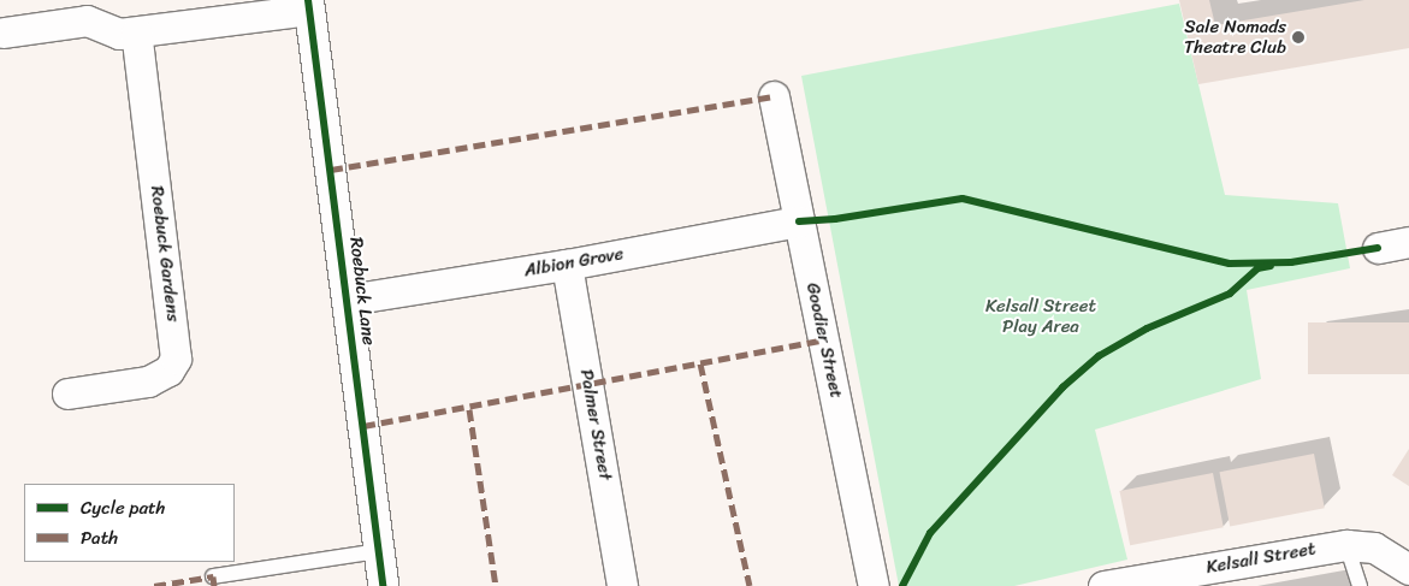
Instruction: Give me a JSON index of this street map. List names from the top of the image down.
{
  "streets": {
    "street": [
      "Roebuck Gardens",
      "Albion Grove",
      "Roebuck Lane",
      "Goodier Street",
      "Palmer Street",
      "Kelsall Street"
    ]
  },
  "crossings": [
    ["Albion Grove", "Roebuck Lane"],
    ["Albion Grove", "Goodier Street"],
    ["Albion Grove", "Palmer Street"]
  ],
  "parks": ["Kelsall Street Play Area"],
  "places": ["Sale Nomads Theatre Club"],
  "legend": ["Cycle path", "Path"]
}
